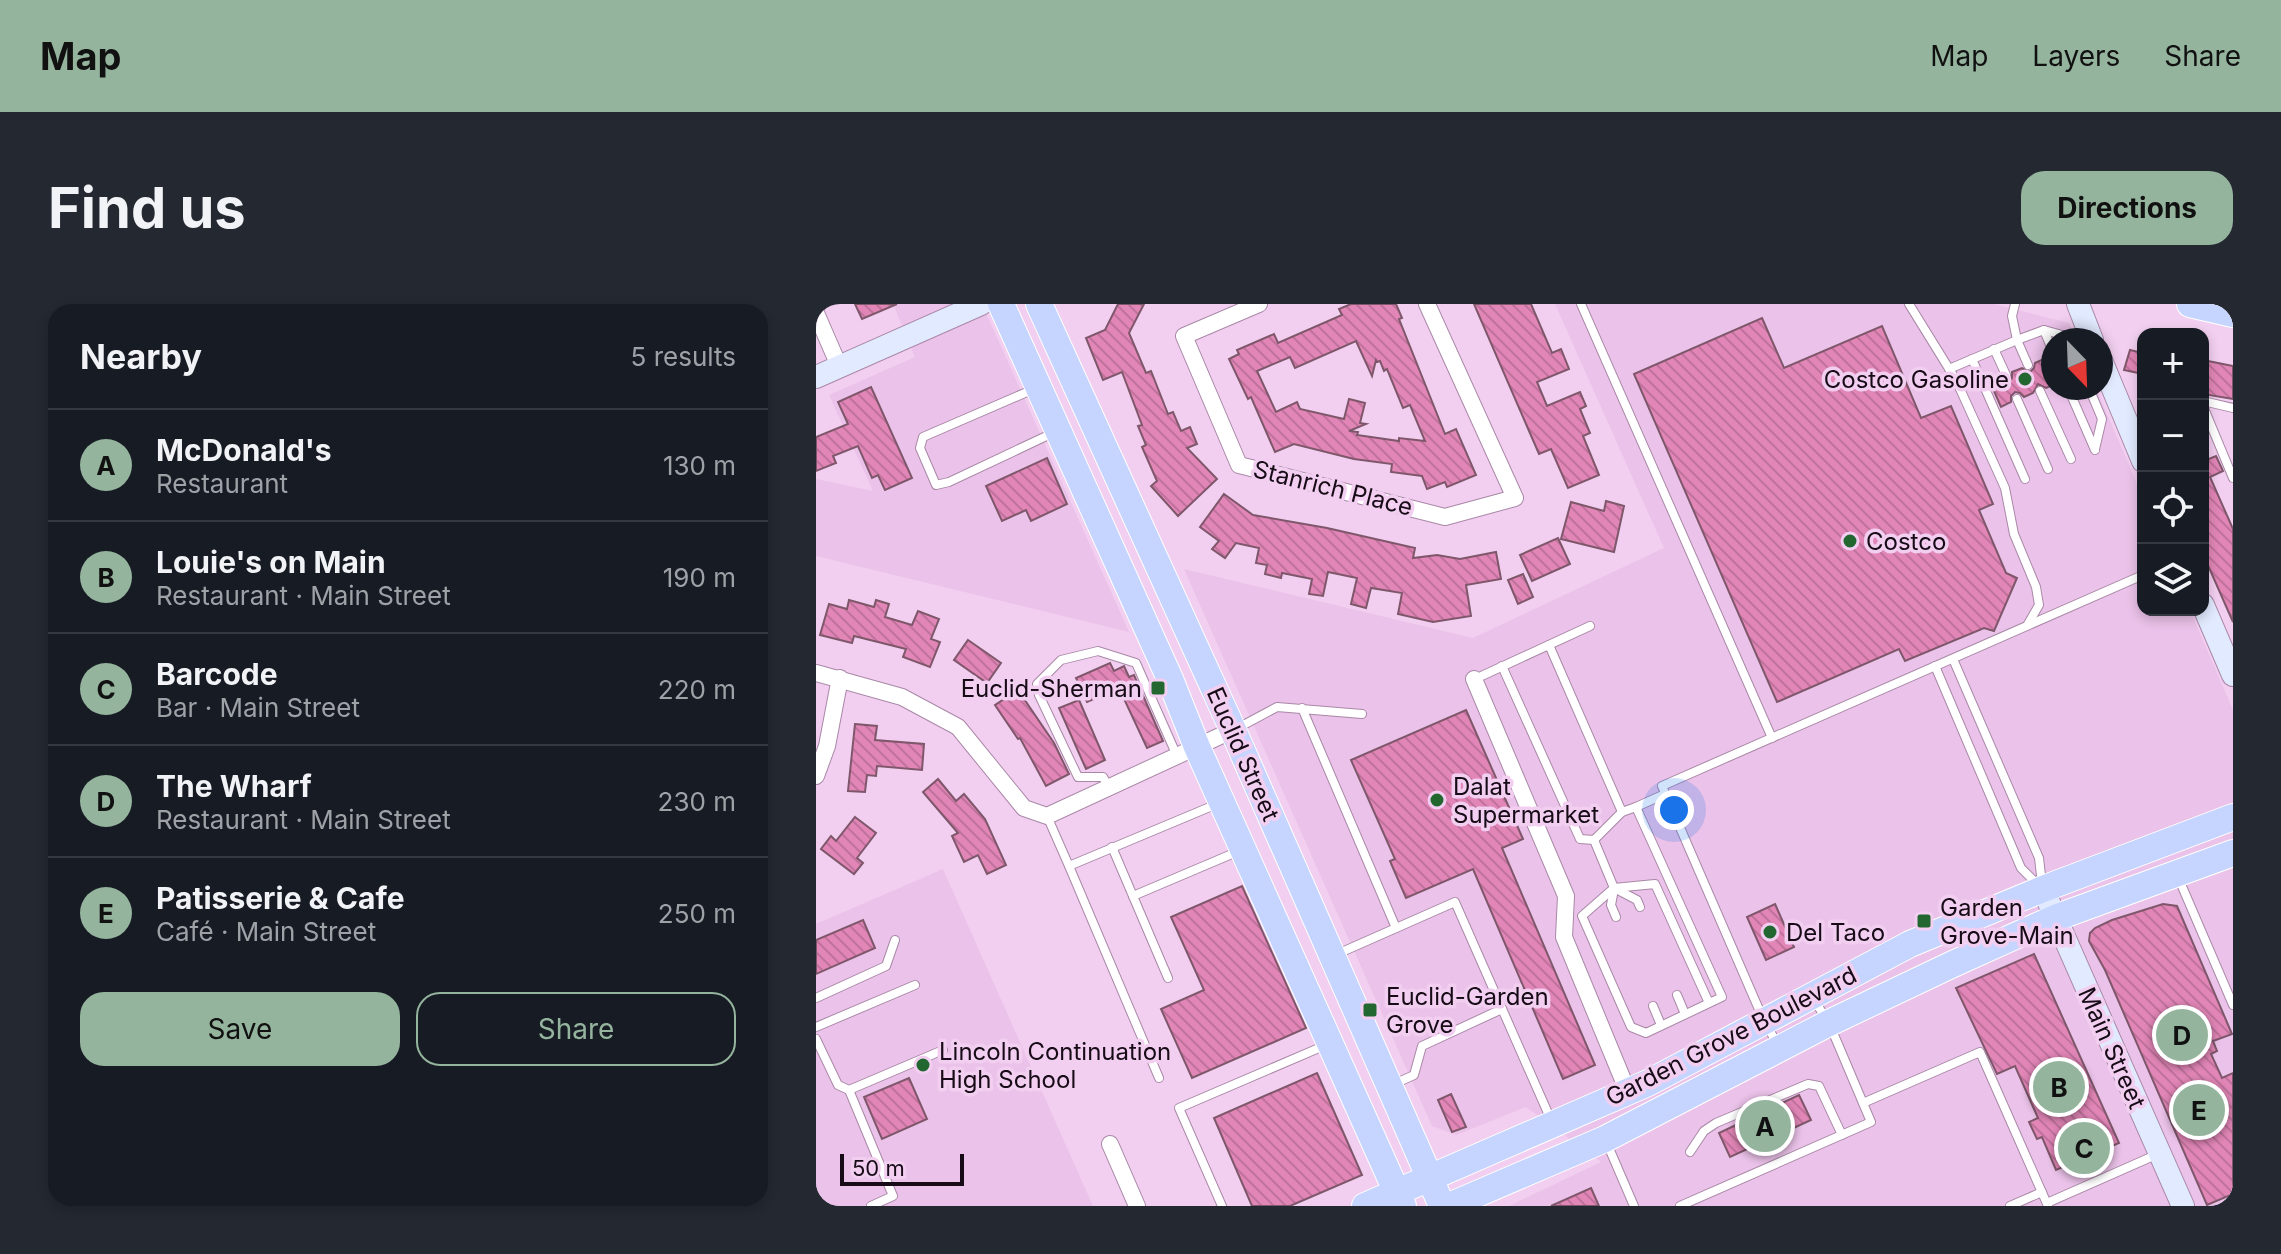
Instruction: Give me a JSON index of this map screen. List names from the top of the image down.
{
  "streets": {
    "main road": ["Euclid Street", "Garden Grove Boulevard"],
    "street": ["Stanrich Place", "Main Street"]
  },
  "crossings": [
    ["Euclid Street", "Garden Grove Boulevard"],
    ["Garden Grove Boulevard", "Main Street"]
  ],
  "places": {
    "other": [
      "Costco Gasoline",
      "Costco",
      "Dalat Supermarket",
      "Del Taco",
      "Lincoln Continuation High School"
    ],
    "transit": ["Euclid-Sherman", "Garden Grove-Main", "Euclid-Garden Grove"]
  },
  "scale_bar": "50 m",
  "north": "bottom right",
  "page": {
    "header": "Map",
    "nav": ["Map", "Layers", "Share"],
    "buttons": [
      "Directions",
      ["Save", "Share"]
    ],
    "title": "Find us",
    "heading": ["Nearby", "5 results"],
    "map_buttons": ["+", "−"],
    "list": [
      {
        "mark": "A",
        "name": "McDonald's",
        "note": "Restaurant",
        "value": "130 m"
      },
      {
        "mark": "B",
        "name": "Louie's on Main",
        "note": "Restaurant · Main Street",
        "value": "190 m"
      },
      {
        "mark": "C",
        "name": "Barcode",
        "note": "Bar · Main Street",
        "value": "220 m"
      },
      {
        "mark": "D",
        "name": "The Wharf",
        "note": "Restaurant · Main Street",
        "value": "230 m"
      },
      {
        "mark": "E",
        "name": "Patisserie & Cafe",
        "note": "Café · Main Street",
        "value": "250 m"
      }
    ],
    "pins": [
      "D",
      "B",
      "E",
      "A",
      "C"
    ],
    "scale": "50 m"
  }
}
